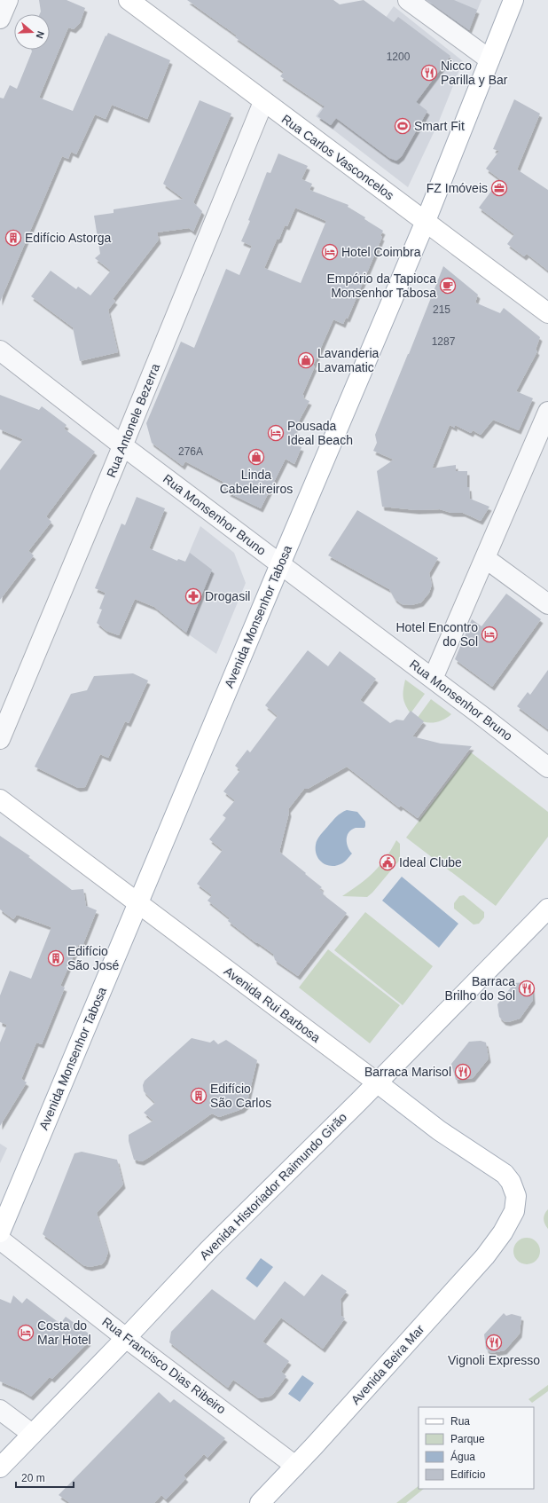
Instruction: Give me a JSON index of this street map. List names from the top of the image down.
{
  "streets": {
    "main road": [
      "Rua Carlos Vasconcelos",
      "Avenida Monsenhor Tabosa",
      "Avenida Rui Barbosa",
      "Avenida Historiador Raimundo Girão",
      "Avenida Beira Mar"
    ],
    "street": ["Rua Antonele Bezerra", "Rua Monsenhor Bruno", "Rua Francisco Dias Ribeiro"]
  },
  "crossings": [
    ["Rua Carlos Vasconcelos", "Rua Antonele Bezerra"],
    ["Rua Carlos Vasconcelos", "Avenida Monsenhor Tabosa"],
    ["Rua Antonele Bezerra", "Rua Monsenhor Bruno"],
    ["Rua Monsenhor Bruno", "Avenida Monsenhor Tabosa"],
    ["Avenida Monsenhor Tabosa", "Avenida Rui Barbosa"],
    ["Avenida Rui Barbosa", "Avenida Historiador Raimundo Girão"],
    ["Avenida Rui Barbosa", "Avenida Beira Mar"],
    ["Avenida Historiador Raimundo Girão", "Rua Francisco Dias Ribeiro"],
    ["Avenida Beira Mar", "Rua Francisco Dias Ribeiro"]
  ],
  "places": {
    "restaurant": [
      "Nicco Parilla y Bar",
      "Barraca Brilho do Sol",
      "Barraca Marisol",
      "Vignoli Expresso"
    ],
    "sports": ["Smart Fit"],
    "office": ["FZ Imóveis"],
    "building": ["Edifício Astorga", "Edifício São José", "Edifício São Carlos"],
    "hotel": [
      "Hotel Coimbra",
      "Pousada Ideal Beach",
      "Hotel Encontro do Sol",
      "Costa do Mar Hotel"
    ],
    "cafe": ["Empório da Tapioca Monsenhor Tabosa"],
    "shop": ["Lavanderia Lavamatic", "Linda Cabeleireiros"],
    "pharmacy": ["Drogasil"],
    "public building": ["Ideal Clube"]
  },
  "house_numbers": [
    "1200",
    "215",
    "1287",
    "276A"
  ],
  "legend": [
    "Rua",
    "Parque",
    "Água",
    "Edifício"
  ],
  "scale_bar": "20 m",
  "north": "right"
}
